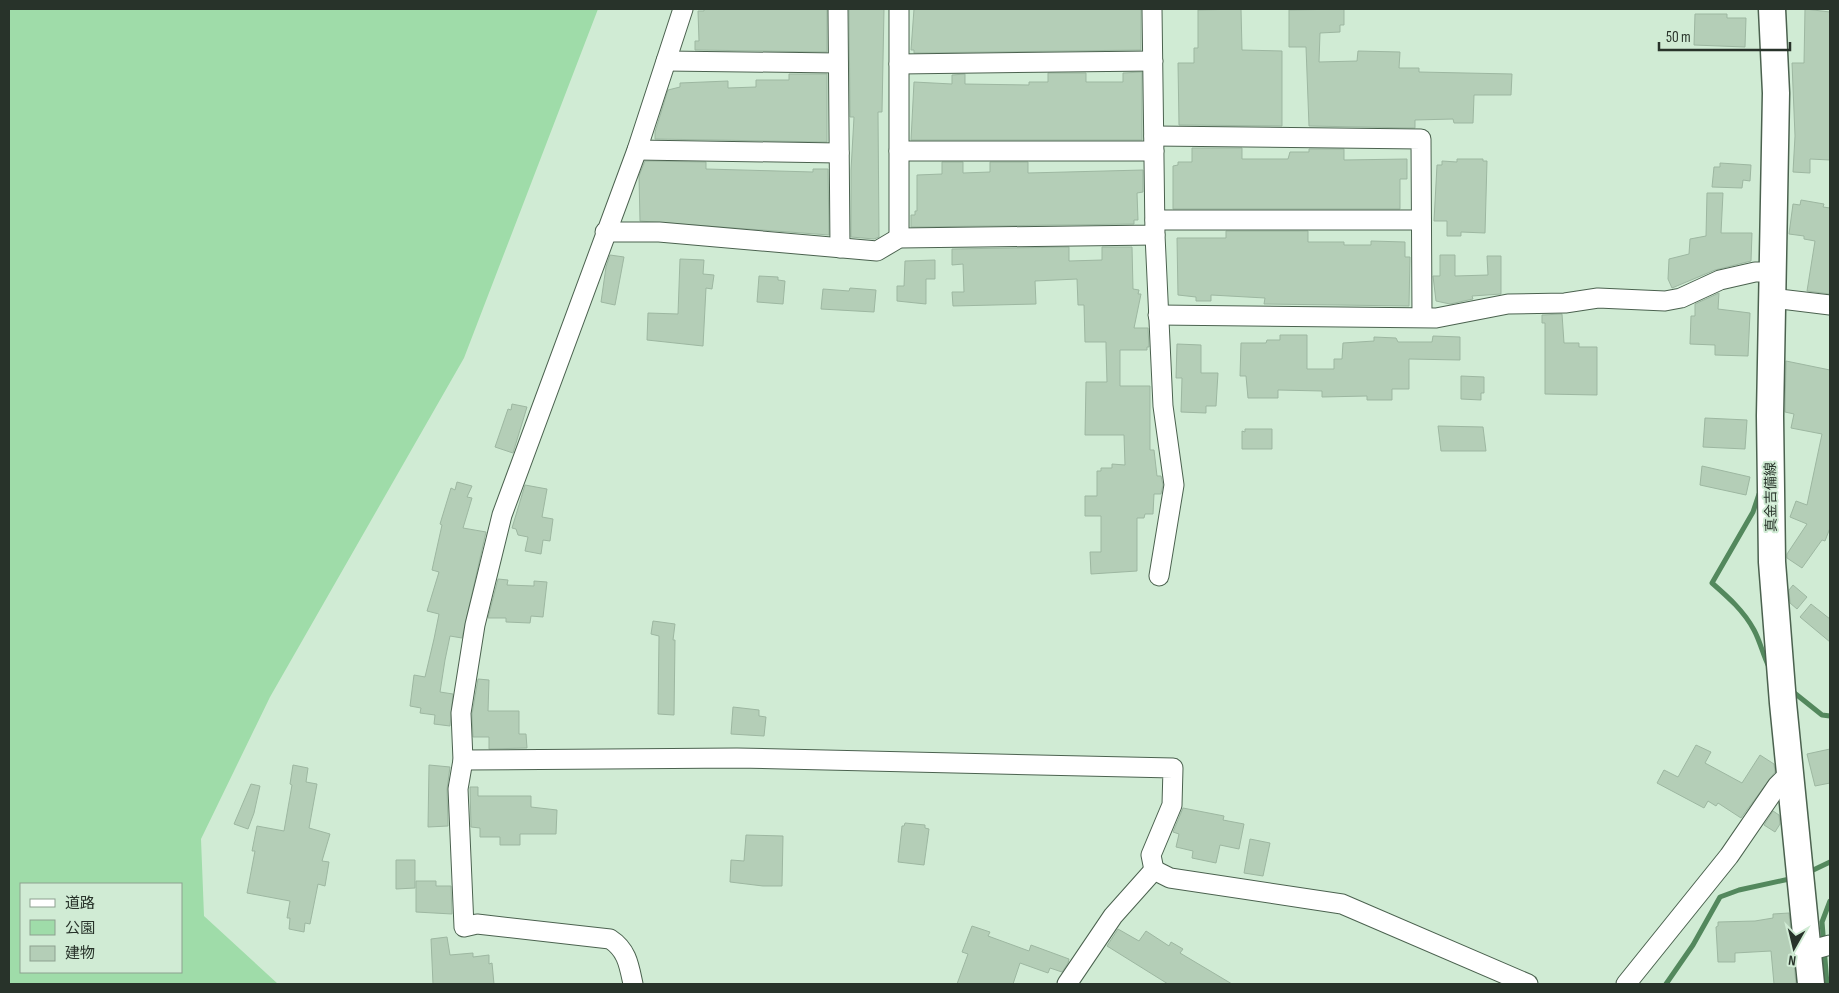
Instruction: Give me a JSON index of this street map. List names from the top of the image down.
{
  "streets": {
    "main road": ["真金吉備線"]
  },
  "legend": ["道路", "公園", "建物"],
  "scale_bar": "50 m",
  "north": "bottom"
}
